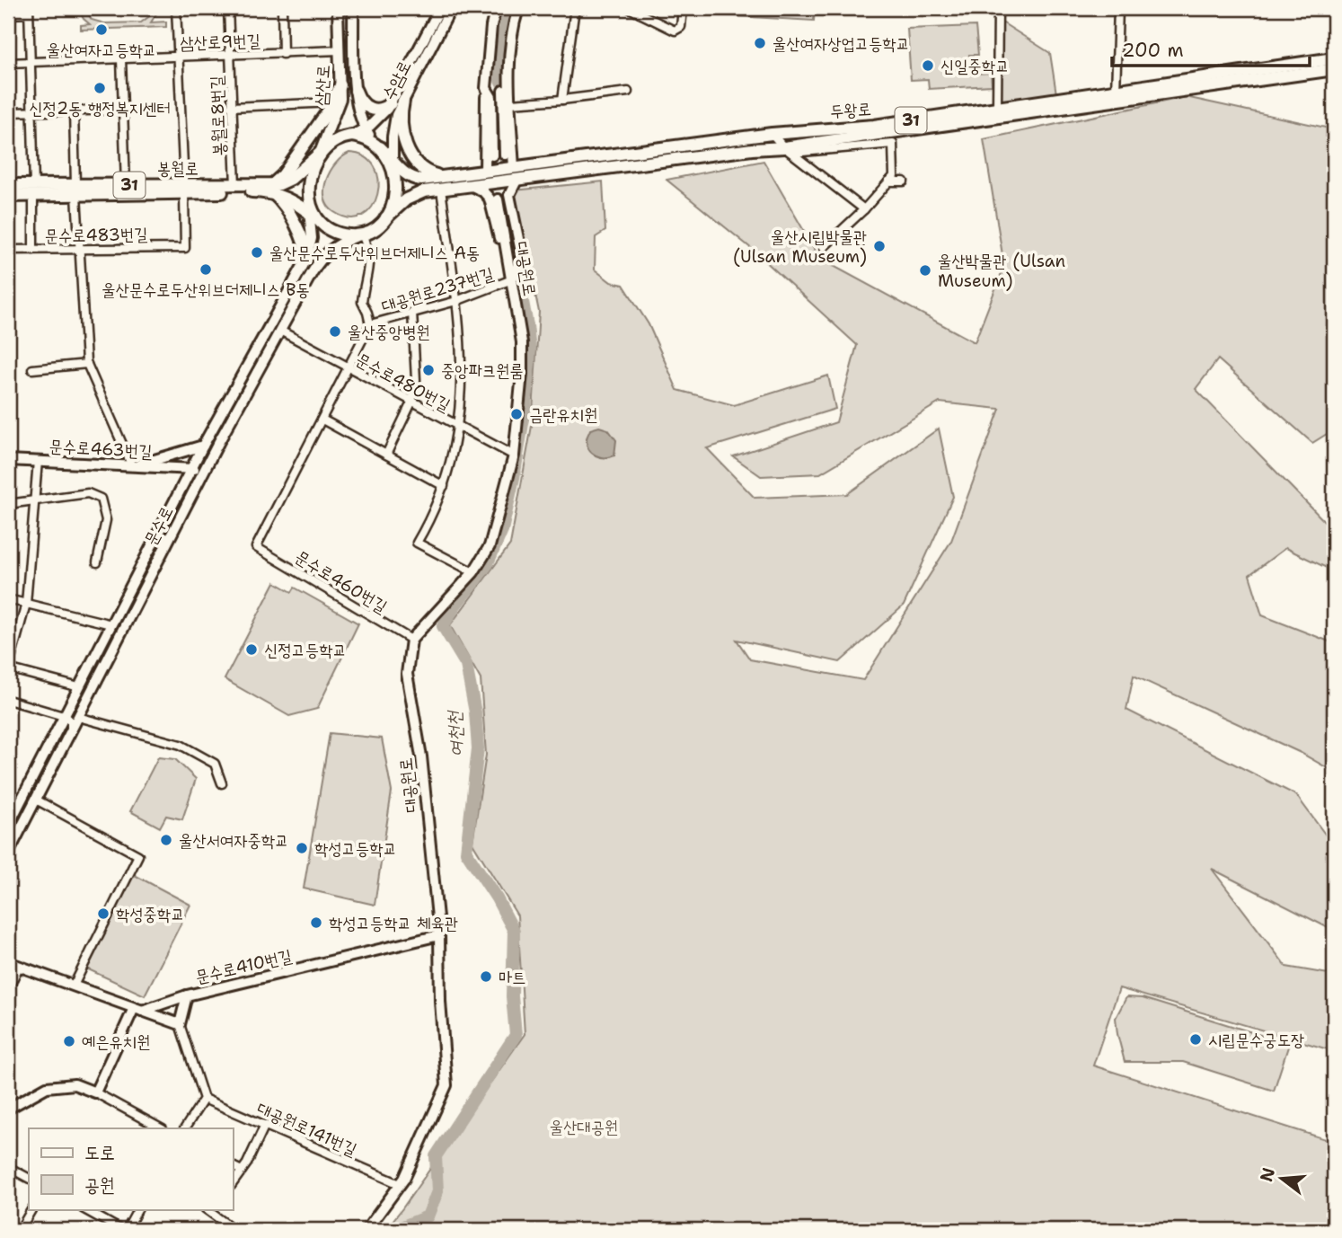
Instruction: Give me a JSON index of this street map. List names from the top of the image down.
{
  "streets": {
    "main road": ["두왕로", "31", "봉월로"],
    "street": [
      "삼산로9번길",
      "수암로",
      "삼산로",
      "봉월로8번길",
      "문수로483번길",
      "대공원로",
      "대공원로237번길",
      "문수로480번길",
      "문수로463번길",
      "문수로",
      "문수로460번길",
      "문수로410번길",
      "대공원로141번길"
    ]
  },
  "crossings": [
    ["삼산로9번길", "삼산로"],
    ["삼산로9번길", "봉월로8번길"],
    ["수암로", "삼산로"],
    ["수암로", "두왕로"],
    ["수암로", "봉월로"],
    ["수암로", "문수로"],
    ["삼산로", "두왕로"],
    ["삼산로", "봉월로"],
    ["삼산로", "문수로"],
    ["두왕로", "봉월로"],
    ["두왕로", "문수로"],
    ["봉월로8번길", "봉월로"],
    ["봉월로", "문수로483번길"],
    ["봉월로", "문수로"],
    ["대공원로", "대공원로237번길"],
    ["대공원로", "문수로480번길"],
    ["대공원로", "문수로460번길"],
    ["대공원로", "문수로410번길"],
    ["대공원로", "대공원로141번길"],
    ["문수로480번길", "문수로"],
    ["문수로463번길", "문수로"]
  ],
  "water": ["여천천"],
  "parks": ["울산대공원"],
  "places": [
    "울산여자고등학교",
    "울산여자상업고등학교",
    "신일중학교",
    "신정2동 행정복지센터",
    "울산시립박물관 (Ulsan Museum)",
    "울산문수로두산위브더제니스 A동",
    "울산문수로두산위브더제니스 B동",
    "울산박물관 (Ulsan Museum)",
    "울산중앙병원",
    "중앙파크원룸",
    "금란유치원",
    "신정고등학교",
    "울산서여자중학교",
    "학성고등학교",
    "학성중학교",
    "학성고등학교 체육관",
    "마트",
    "시립문수궁도장",
    "예은유치원"
  ],
  "legend": ["도로", "공원"],
  "scale_bar": "200 m",
  "north": "left"
}
